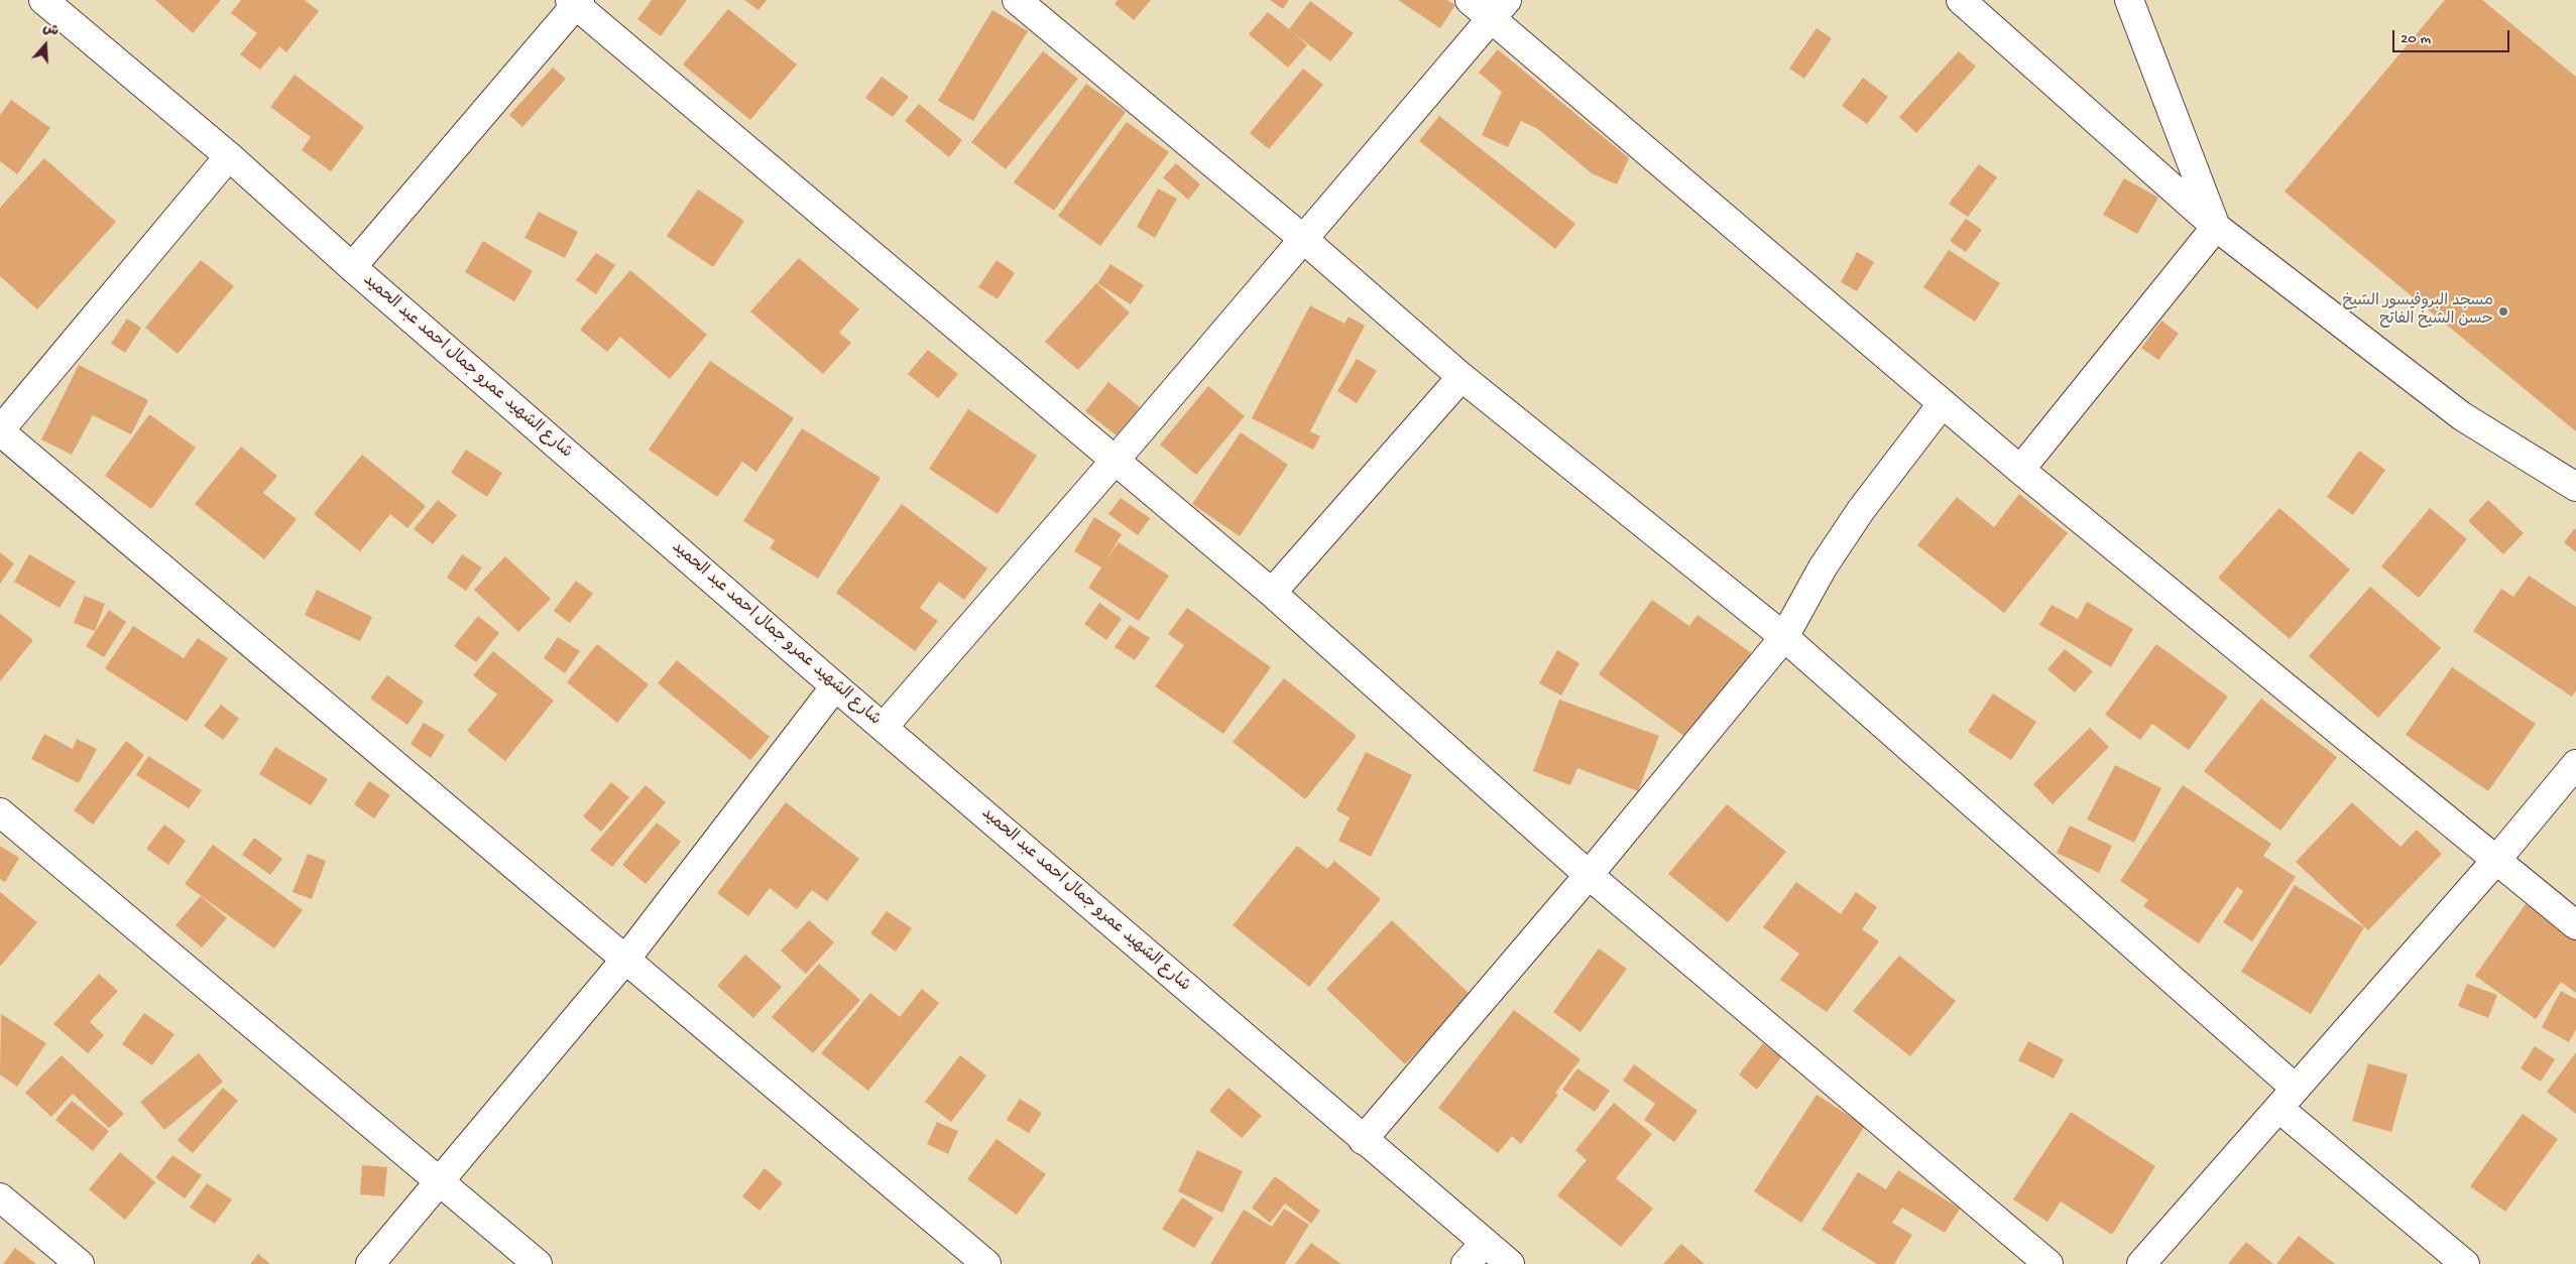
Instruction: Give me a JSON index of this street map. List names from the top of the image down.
{
  "streets": {
    "street": ["شارع الشهيد عمرو جمال احمد عبد الحميد"]
  },
  "places": ["مسجد البروفيسور الشيخ حسن الشيخ الفاتح"],
  "scale_bar": "20 m",
  "north": "top"
}
